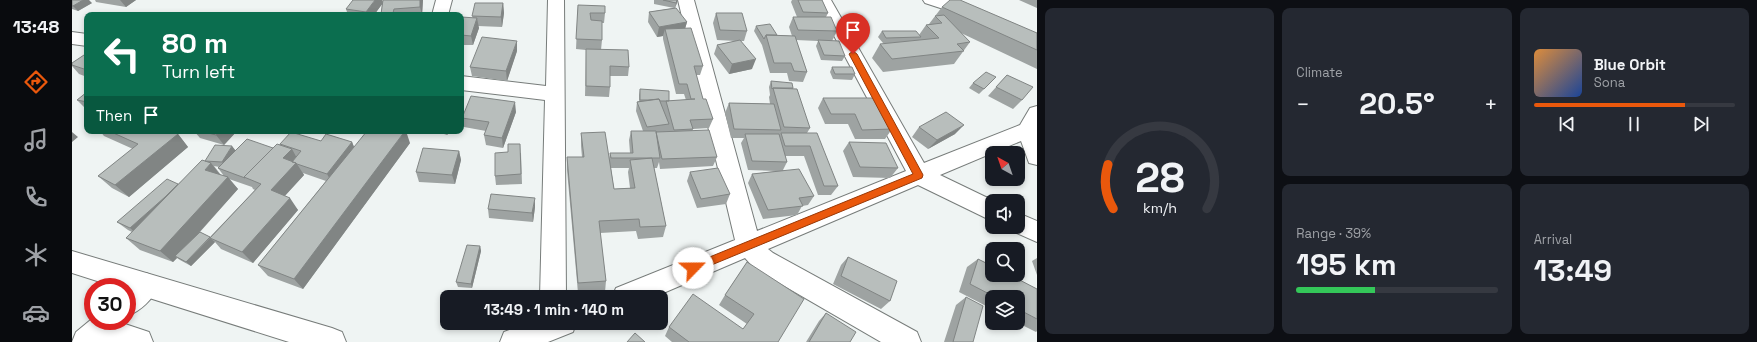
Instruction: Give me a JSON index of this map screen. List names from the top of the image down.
{
  "north": "top left",
  "page": {
    "tabs": "13:48",
    "tile": [
      "Climate",
      ["Range · 39%", "195 km"],
      ["Arrival", "13:49"]
    ],
    "turn": ["80 m", "Turn left"],
    "song": ["Blue Orbit", "Sona"],
    "heat": ["−", "20.5°", "+"],
    "then": "Then",
    "limit": "30",
    "trip": "13:49 · 1 min · 140 m",
    "gauge": ["28", "km/h"]
  }
}
